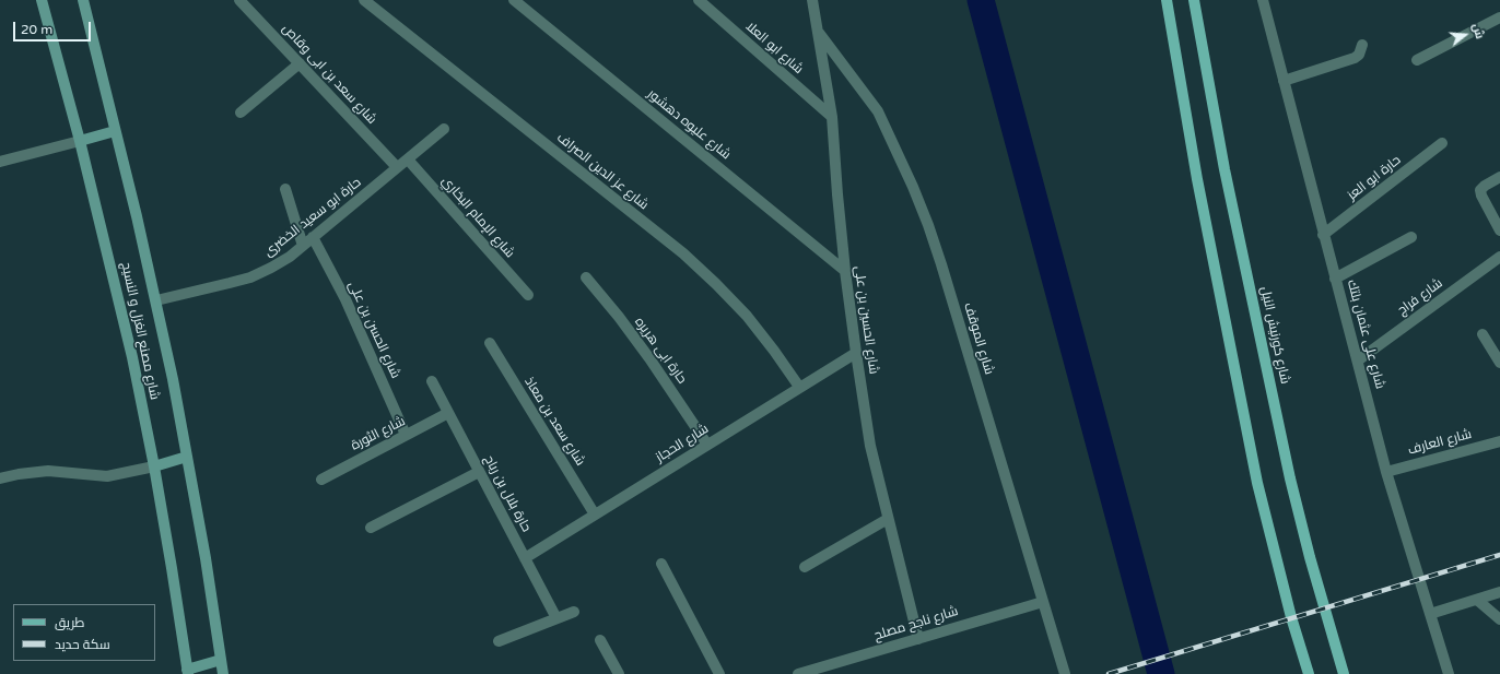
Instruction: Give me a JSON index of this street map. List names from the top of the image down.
{
  "streets": {
    "main road": ["شارع مصنع الغزل و النسيج", "شارع كورنيش النيل"],
    "street": [
      "شارع ابو العلا",
      "شارع سعد بن ابى وقاص",
      "شارع عليوه دهشور",
      "شارع عز الدين الصراف",
      "حارة ابو العز",
      "حارة ابو سعيد الخضرى",
      "شارع الإمام البخاري",
      "شارع فراج",
      "شارع الحسين بن على",
      "شارع الحسن بن على",
      "شارع على عثمان بلتك",
      "شارع الموقف",
      "حارة ابى هريره",
      "شارع سعد بن معاذ",
      "شارع الثورة",
      "شارع العارف",
      "شارع الحجاز",
      "حارة بلال بن رباح",
      "شارع ناجح مصلح"
    ]
  },
  "crossings": [
    ["شارع ابو العلا", "شارع الحسين بن على"],
    ["شارع سعد بن ابى وقاص", "حارة ابو سعيد الخضرى"],
    ["شارع عليوه دهشور", "شارع الحسين بن على"],
    ["شارع عز الدين الصراف", "شارع الحجاز"],
    ["حارة ابو العز", "شارع على عثمان بلتك"],
    ["حارة ابو سعيد الخضرى", "شارع الإمام البخاري"],
    ["حارة ابو سعيد الخضرى", "شارع الحسن بن على"],
    ["حارة ابو سعيد الخضرى", "شارع مصنع الغزل و النسيج"],
    ["شارع فراج", "شارع على عثمان بلتك"],
    ["شارع الحسين بن على", "شارع الموقف"],
    ["شارع الحسين بن على", "شارع الحجاز"],
    ["شارع الحسين بن على", "شارع ناجح مصلح"],
    ["شارع الحسن بن على", "شارع الثورة"],
    ["شارع على عثمان بلتك", "شارع العارف"],
    ["شارع الموقف", "شارع ناجح مصلح"],
    ["حارة ابى هريره", "شارع الحجاز"],
    ["شارع سعد بن معاذ", "شارع الحجاز"],
    ["شارع الثورة", "حارة بلال بن رباح"],
    ["شارع الحجاز", "حارة بلال بن رباح"]
  ],
  "legend": ["طريق", "سكة حديد"],
  "scale_bar": "20 m",
  "north": "right"
}
